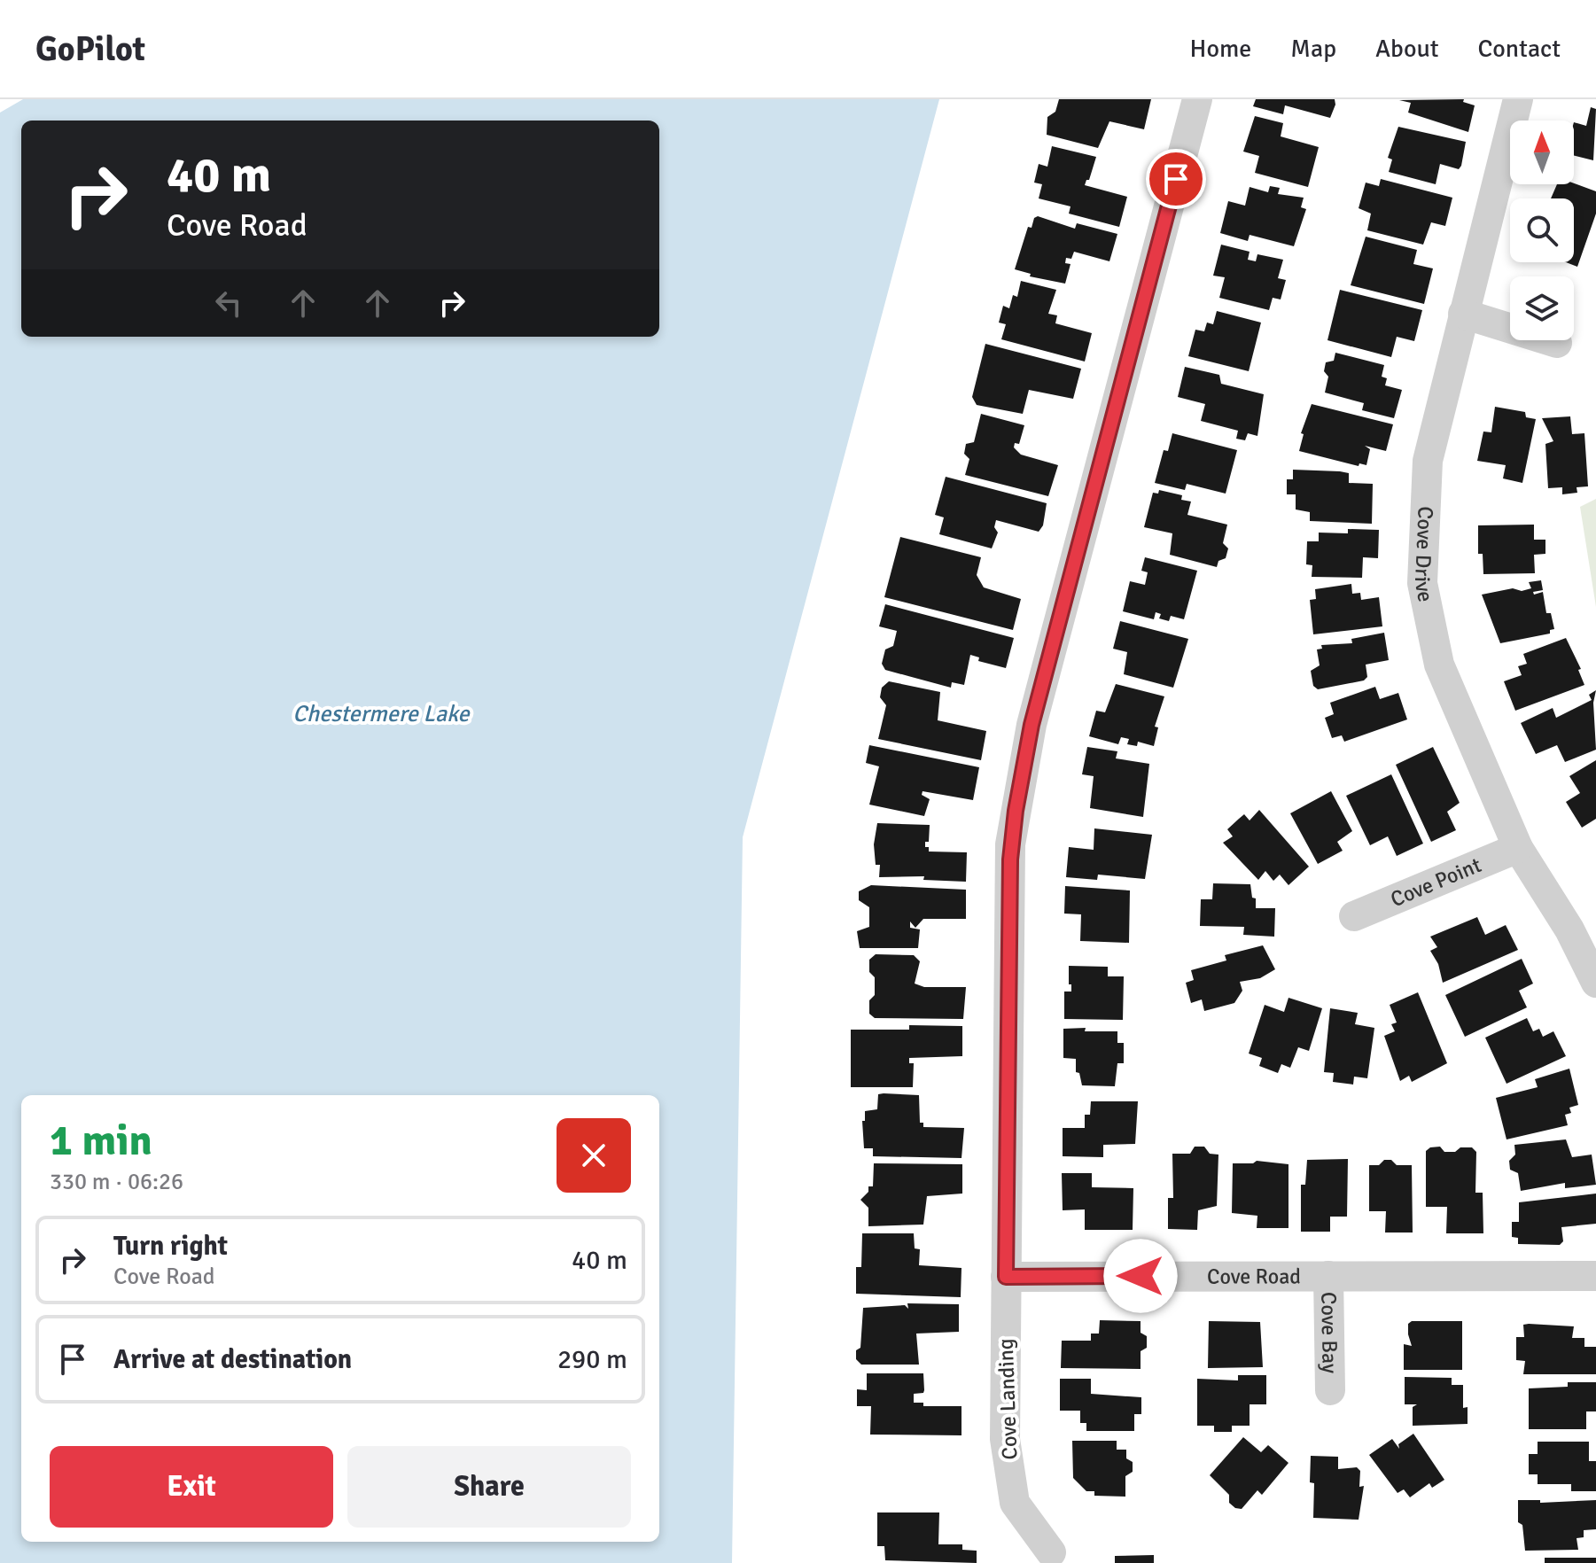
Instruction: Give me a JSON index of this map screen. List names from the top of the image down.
{
  "streets": {
    "street": [
      "Cove Drive",
      "Cove Point",
      "Cove Road",
      "Cove Bay",
      "Cove Landing"
    ]
  },
  "crossings": [
    ["Cove Drive", "Cove Point"],
    ["Cove Road", "Cove Bay"],
    ["Cove Road", "Cove Landing"]
  ],
  "water": ["Chestermere Lake"],
  "north": "top",
  "page": {
    "header": "GoPilot",
    "nav": [
      "Home",
      "Map",
      "About",
      "Contact"
    ],
    "turn": ["40 m", "Cove Road"],
    "heading": ["1 min", "330 m · 06:26"],
    "list": [
      {
        "name": "Turn right",
        "note": "Cove Road",
        "value": "40 m"
      },
      {
        "name": "Arrive at destination",
        "value": "290 m"
      }
    ],
    "buttons": ["Exit", "Share"]
  }
}
